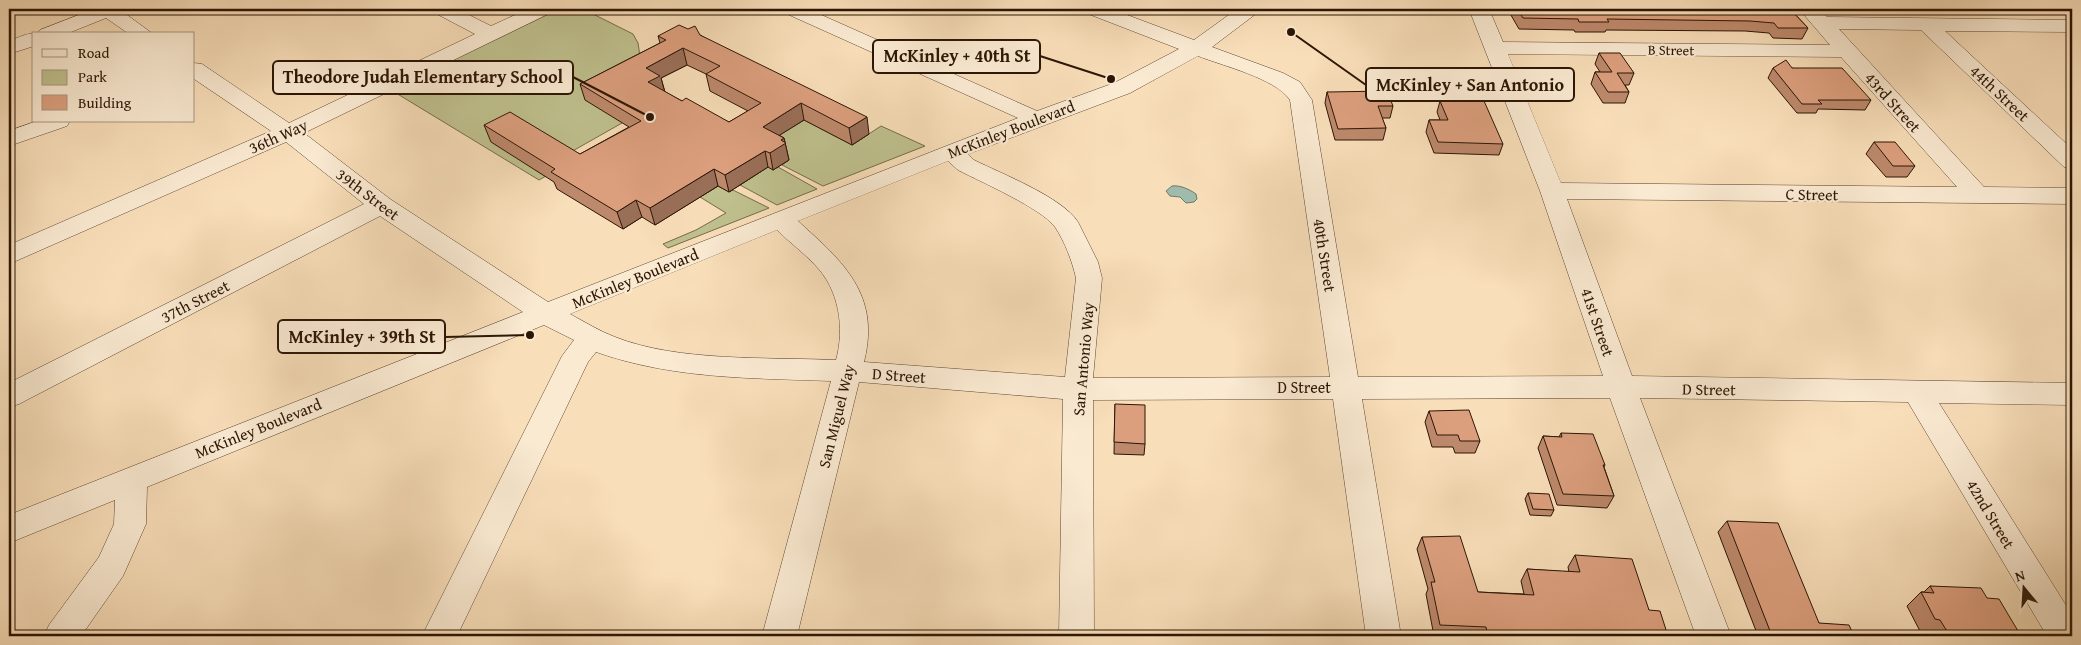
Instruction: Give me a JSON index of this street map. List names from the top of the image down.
{
  "streets": {
    "street": [
      "B Street",
      "44th Street",
      "43rd Street",
      "McKinley Boulevard",
      "36th Way",
      "39th Street",
      "C Street",
      "40th Street",
      "37th Street",
      "41st Street",
      "San Antonio Way",
      "D Street",
      "San Miguel Way",
      "42nd Street"
    ]
  },
  "crossings": [
    ["B Street", "43rd Street"],
    ["B Street", "41st Street"],
    ["43rd Street", "C Street"],
    ["McKinley Boulevard", "39th Street"],
    ["McKinley Boulevard", "40th Street"],
    ["McKinley Boulevard", "San Antonio Way"],
    ["McKinley Boulevard", "D Street"],
    ["McKinley Boulevard", "San Miguel Way"],
    ["36th Way", "39th Street"],
    ["39th Street", "37th Street"],
    ["39th Street", "D Street"],
    ["C Street", "41st Street"],
    ["40th Street", "D Street"],
    ["41st Street", "D Street"],
    ["San Antonio Way", "D Street"],
    ["D Street", "San Miguel Way"],
    ["D Street", "42nd Street"]
  ],
  "places": [
    "McKinley + San Antonio",
    "McKinley + 40th St",
    "Theodore Judah Elementary School",
    "McKinley + 39th St"
  ],
  "legend": ["Road", "Park", "Building"],
  "north": "top"
}
